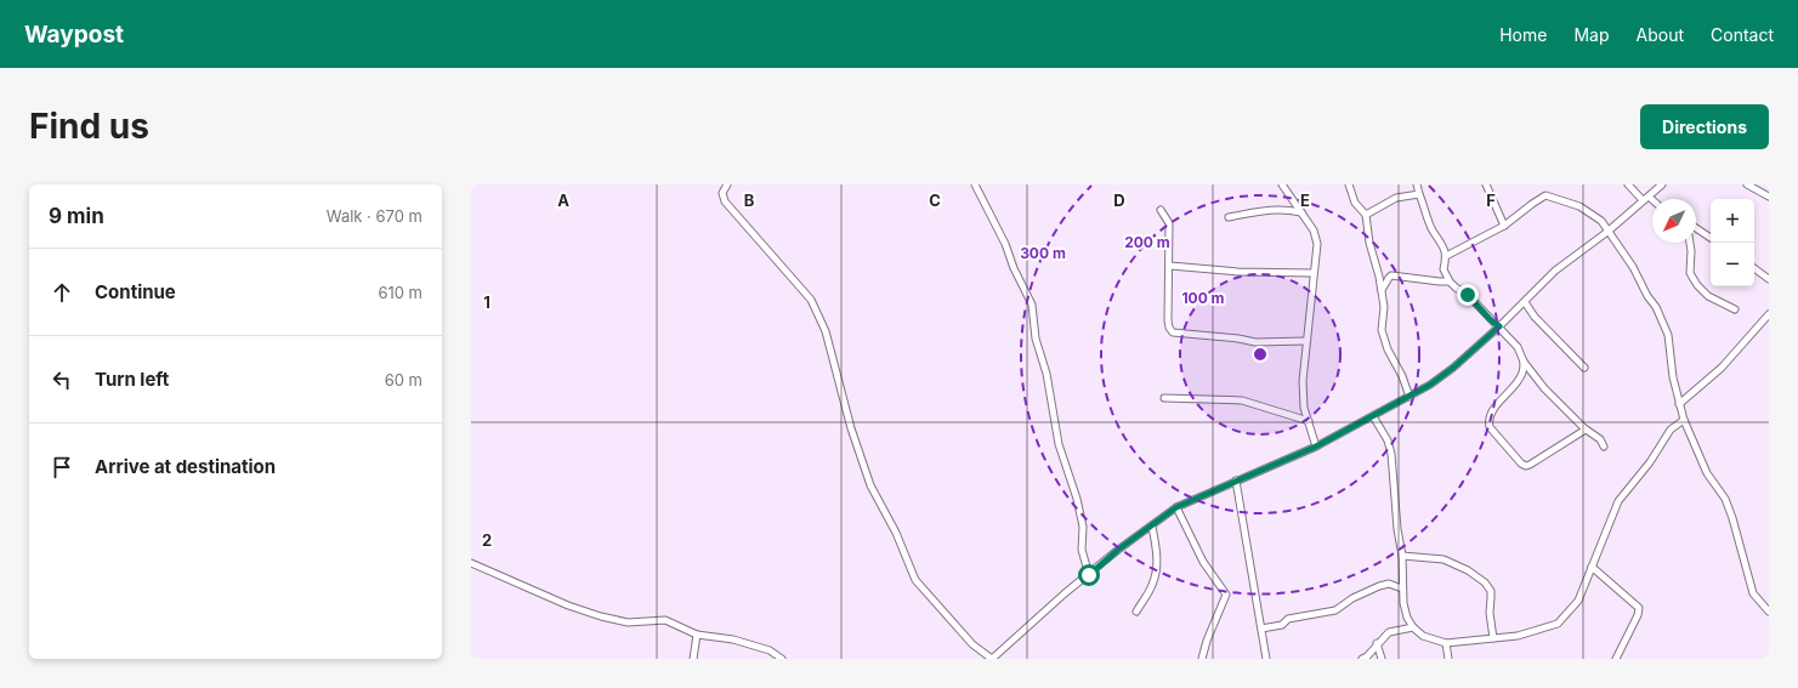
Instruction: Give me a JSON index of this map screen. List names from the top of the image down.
{
  "north": "bottom left",
  "page": {
    "header": "Waypost",
    "nav": [
      "Home",
      "Map",
      "About",
      "Contact"
    ],
    "buttons": "Directions",
    "title": "Find us",
    "heading": ["9 min", "Walk · 670 m"],
    "map_buttons": ["+", "−"],
    "list": [
      ["Continue", "610 m"],
      ["Turn left", "60 m"],
      "Arrive at destination"
    ]
  },
  "grid": {
    "columns": [
      "A",
      "B",
      "C",
      "D",
      "E",
      "F"
    ],
    "rows": ["1", "2"]
  },
  "rings": ["200 m", "300 m", "100 m"]
}
